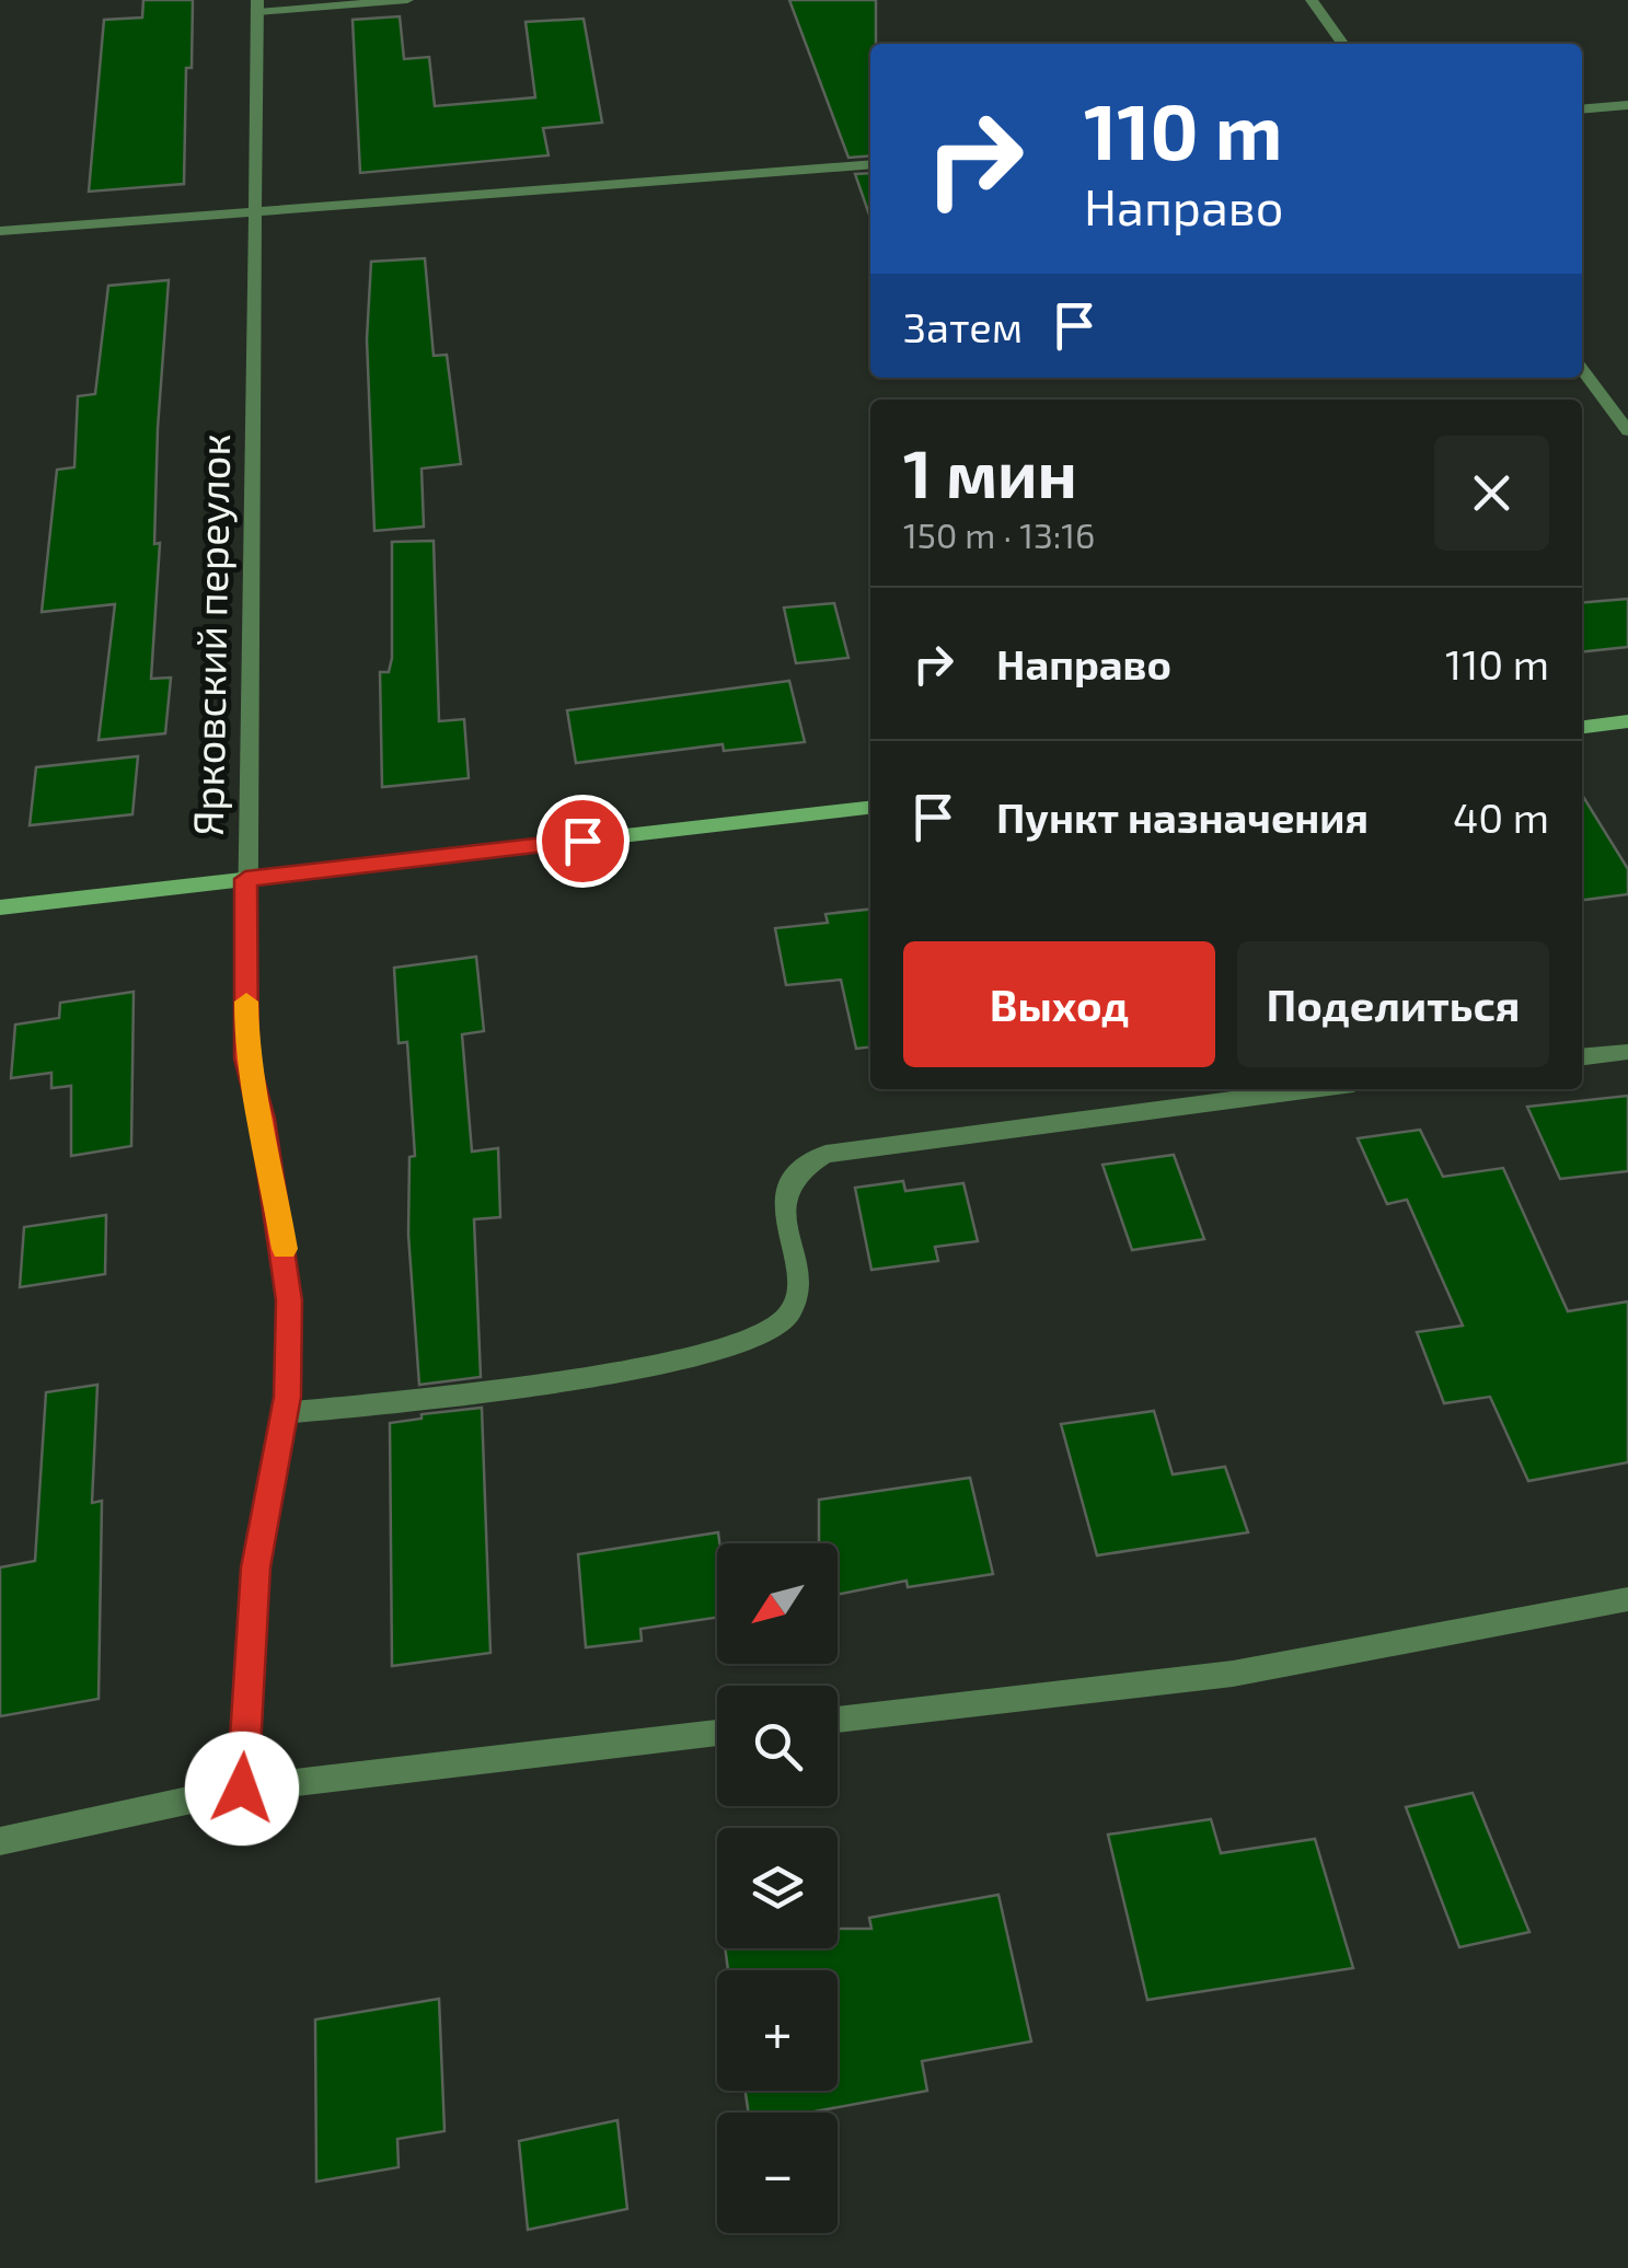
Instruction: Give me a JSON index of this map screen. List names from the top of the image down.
{
  "streets": {
    "street": ["Ярковский переулок"]
  },
  "north": "bottom left",
  "page": {
    "turn": ["110 m", "Направо"],
    "then": "Затем",
    "heading": ["1 мин", "150 m · 13:16"],
    "list": [
      {
        "name": "Направо",
        "value": "110 m"
      },
      {
        "name": "Пункт назначения",
        "value": "40 m"
      }
    ],
    "buttons": ["Выход", "Поделиться"],
    "map_buttons": ["+", "−"]
  }
}
